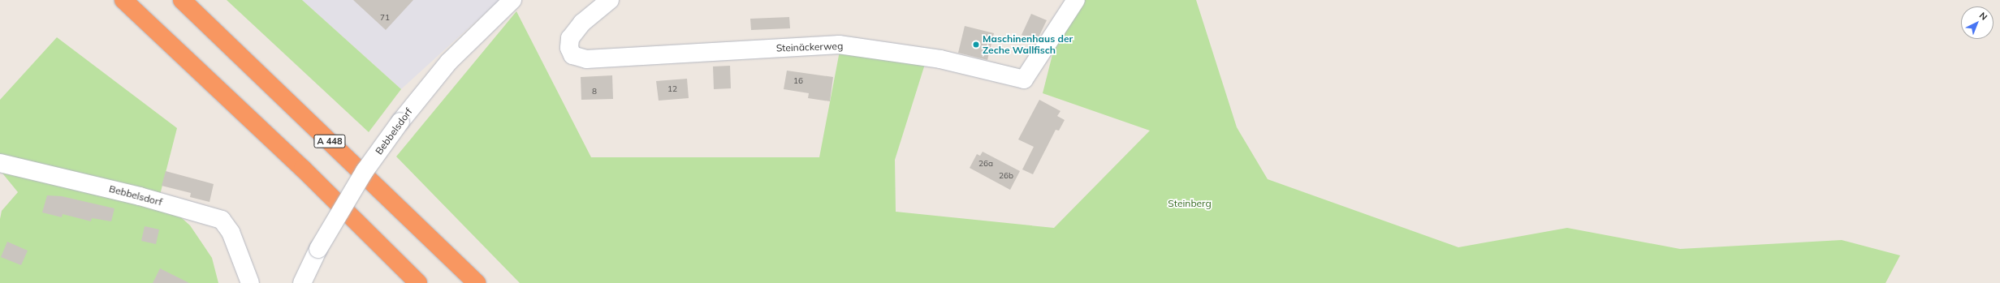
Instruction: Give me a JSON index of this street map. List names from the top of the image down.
{
  "streets": {
    "highway": ["A 448"],
    "street": ["Steinäckerweg", "Bebbelsdorf"]
  },
  "parks": ["Steinberg"],
  "places": ["Maschinenhaus der Zeche Wallfisch"],
  "house_numbers": [
    "71",
    "16",
    "12",
    "8",
    "26a",
    "26b"
  ],
  "north": "top right"
}
